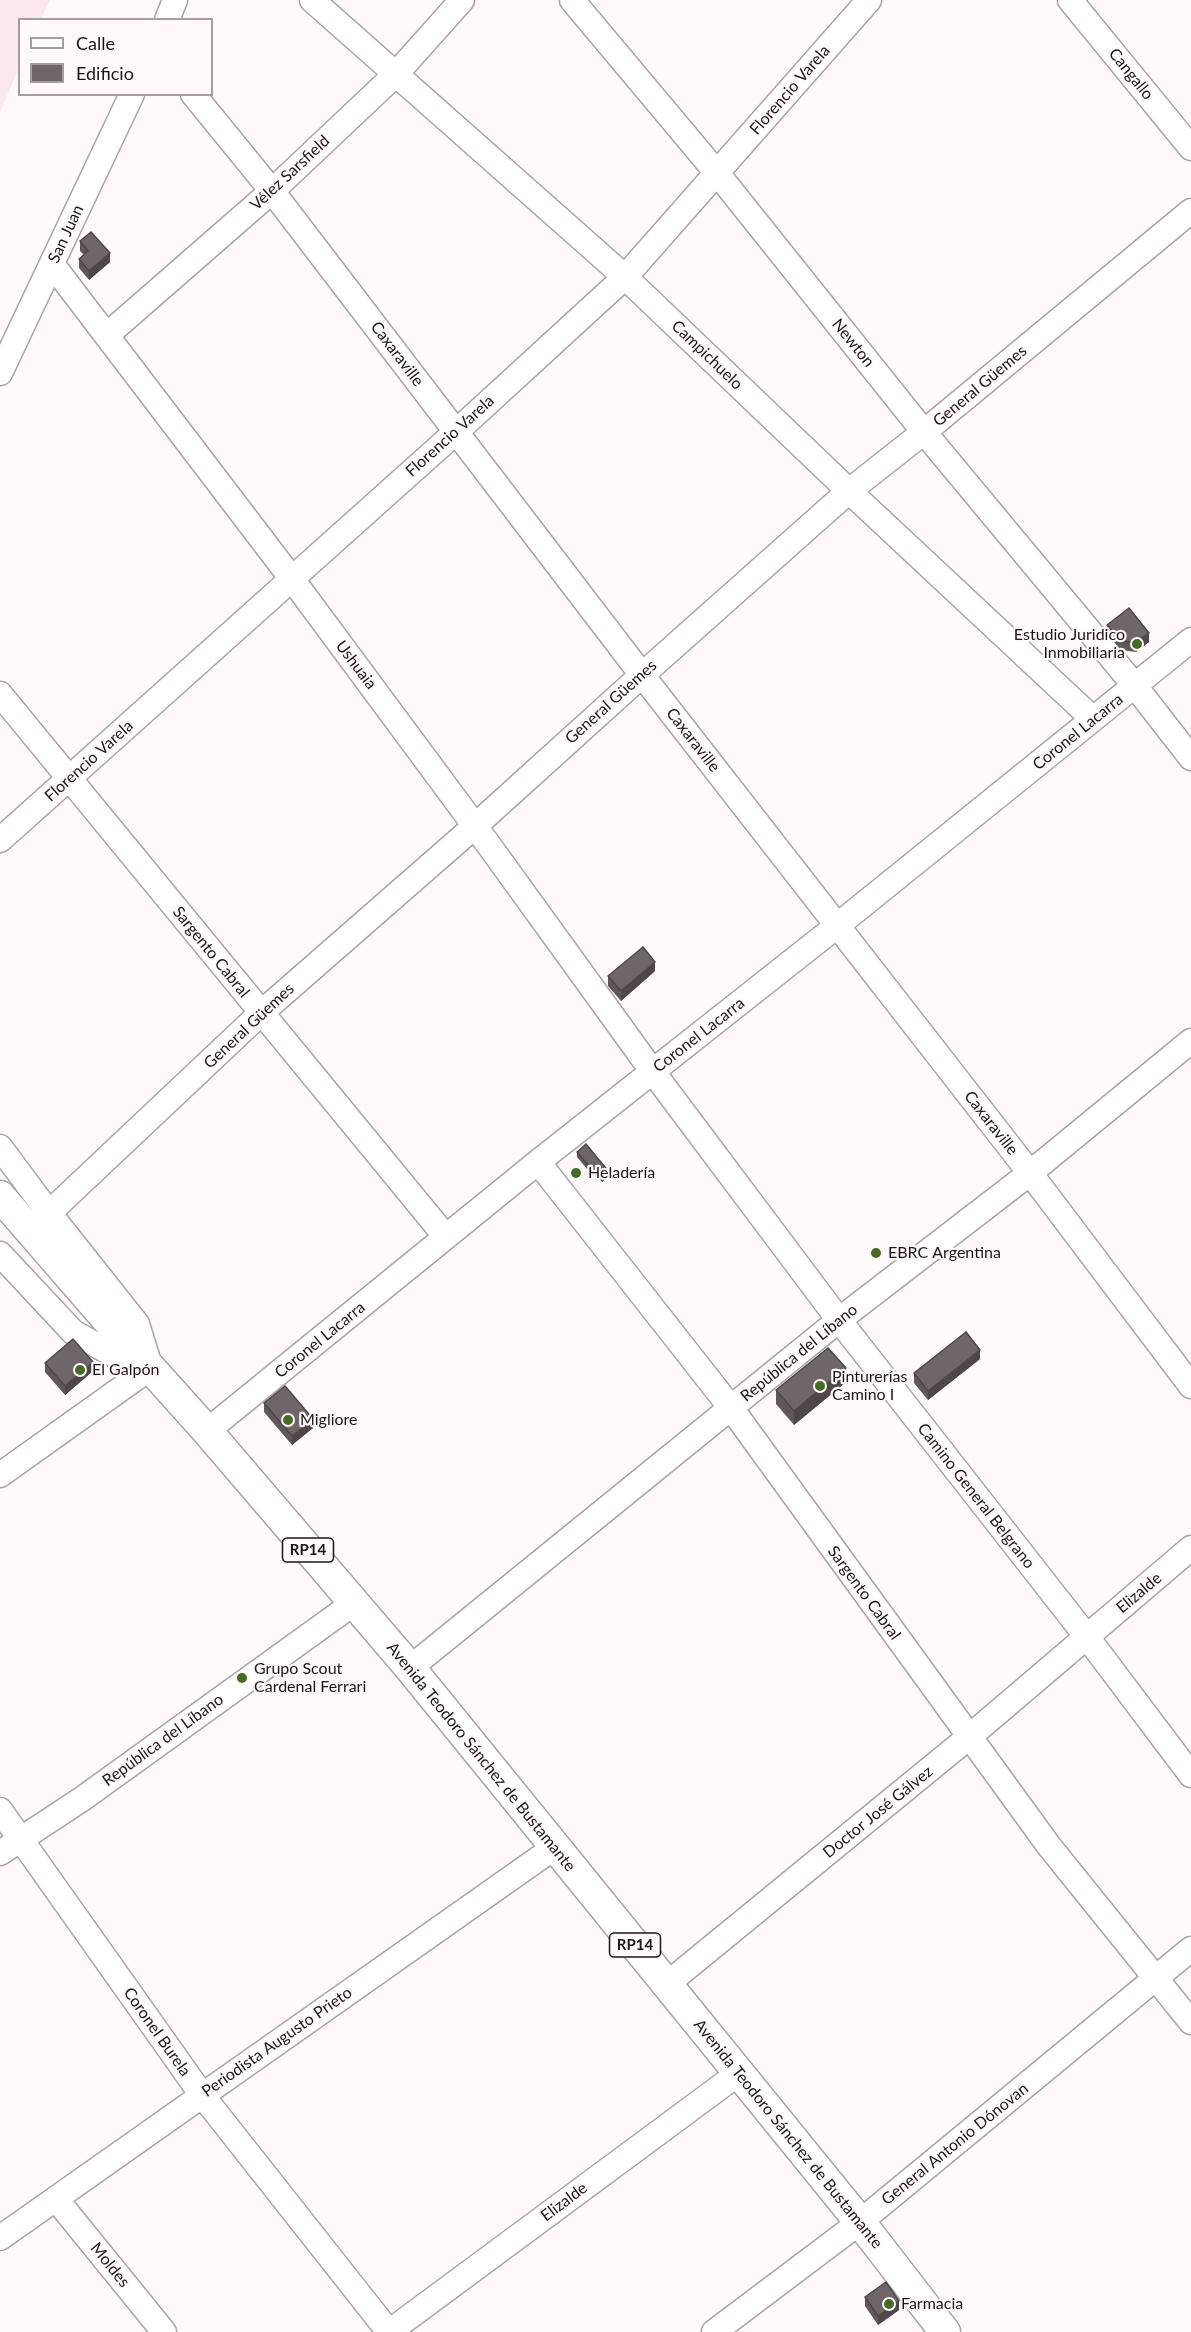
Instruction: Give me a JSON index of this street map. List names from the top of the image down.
{
  "streets": {
    "main road": ["RP14", "Avenida Teodoro Sánchez de Bustamante"],
    "street": [
      "Cangallo",
      "Florencio Varela",
      "Vélez Sarsfield",
      "San Juan",
      "Newton",
      "Caxaraville",
      "Campichuelo",
      "General Güemes",
      "Ushuaia",
      "Coronel Lacarra",
      "Sargento Cabral",
      "República del Líbano",
      "Camino General Belgrano",
      "Elizalde",
      "Doctor José Gálvez",
      "Coronel Burela",
      "Periodista Augusto Prieto",
      "General Antonio Dónovan",
      "Moldes"
    ]
  },
  "crossings": [
    ["Florencio Varela", "Newton"],
    ["Florencio Varela", "Caxaraville"],
    ["Florencio Varela", "Campichuelo"],
    ["Florencio Varela", "Ushuaia"],
    ["Florencio Varela", "Sargento Cabral"],
    ["Vélez Sarsfield", "Caxaraville"],
    ["Vélez Sarsfield", "Campichuelo"],
    ["Vélez Sarsfield", "Ushuaia"],
    ["San Juan", "Ushuaia"],
    ["Newton", "General Güemes"],
    ["Newton", "Coronel Lacarra"],
    ["Caxaraville", "General Güemes"],
    ["Caxaraville", "Coronel Lacarra"],
    ["Caxaraville", "República del Líbano"],
    ["Campichuelo", "General Güemes"],
    ["Campichuelo", "Coronel Lacarra"],
    ["General Güemes", "Ushuaia"],
    ["General Güemes", "Sargento Cabral"],
    ["Ushuaia", "Coronel Lacarra"],
    ["Ushuaia", "Camino General Belgrano"],
    ["Coronel Lacarra", "Sargento Cabral"],
    ["Coronel Lacarra", "Camino General Belgrano"],
    ["Coronel Lacarra", "Avenida Teodoro Sánchez de Bustamante"],
    ["Sargento Cabral", "República del Líbano"],
    ["Sargento Cabral", "Doctor José Gálvez"],
    ["Sargento Cabral", "General Antonio Dónovan"],
    ["República del Líbano", "Camino General Belgrano"],
    ["República del Líbano", "Avenida Teodoro Sánchez de Bustamante"],
    ["República del Líbano", "Coronel Burela"],
    ["Camino General Belgrano", "Elizalde"],
    ["Camino General Belgrano", "Doctor José Gálvez"],
    ["Elizalde", "Avenida Teodoro Sánchez de Bustamante"],
    ["Elizalde", "Doctor José Gálvez"],
    ["Elizalde", "Coronel Burela"],
    ["Avenida Teodoro Sánchez de Bustamante", "Doctor José Gálvez"],
    ["Avenida Teodoro Sánchez de Bustamante", "Periodista Augusto Prieto"],
    ["Avenida Teodoro Sánchez de Bustamante", "General Antonio Dónovan"],
    ["Coronel Burela", "Periodista Augusto Prieto"],
    ["Periodista Augusto Prieto", "Moldes"]
  ],
  "places": [
    "Estudio Juridico Inmobiliaria",
    "Heladería",
    "EBRC Argentina",
    "El Galpón",
    "Pinturerías Camino I",
    "Migliore",
    "Grupo Scout Cardenal Ferrari",
    "Farmacia"
  ],
  "legend": ["Calle", "Edificio"]
}
